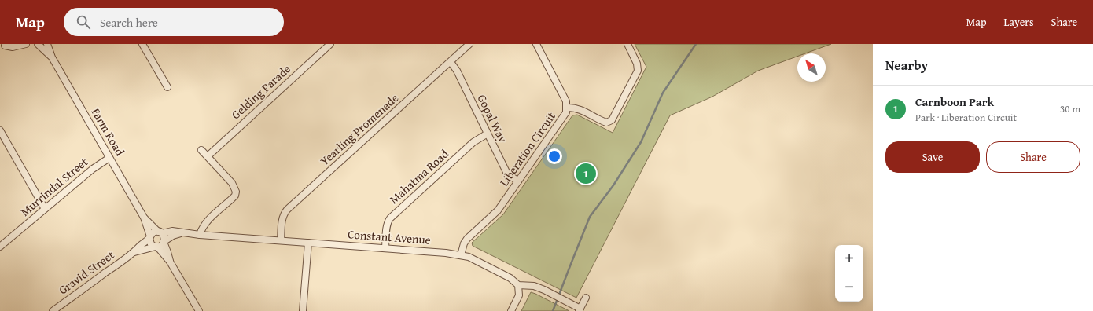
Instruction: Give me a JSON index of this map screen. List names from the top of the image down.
{
  "streets": {
    "street": [
      "Gelding Parade",
      "Gopal Way",
      "Yearling Promenade",
      "Farm Road",
      "Liberation Circuit",
      "Mahatma Road",
      "Murrindal Street",
      "Constant Avenue",
      "Gravid Street"
    ]
  },
  "crossings": [
    ["Gopal Way", "Yearling Promenade"],
    ["Gopal Way", "Liberation Circuit"],
    ["Gopal Way", "Mahatma Road"],
    ["Yearling Promenade", "Constant Avenue"],
    ["Farm Road", "Murrindal Street"],
    ["Farm Road", "Constant Avenue"],
    ["Farm Road", "Gravid Street"],
    ["Liberation Circuit", "Constant Avenue"],
    ["Mahatma Road", "Constant Avenue"],
    ["Constant Avenue", "Gravid Street"]
  ],
  "north": "top left",
  "page": {
    "header": "Map",
    "search": "Search here",
    "nav": ["Map", "Layers", "Share"],
    "heading": "Nearby",
    "list": [
      {
        "mark": "1",
        "name": "Carnboon Park",
        "note": "Park · Liberation Circuit",
        "value": "30 m"
      }
    ],
    "buttons": ["Save", "Share"],
    "pins": "1",
    "map_buttons": ["+", "−"]
  }
}
